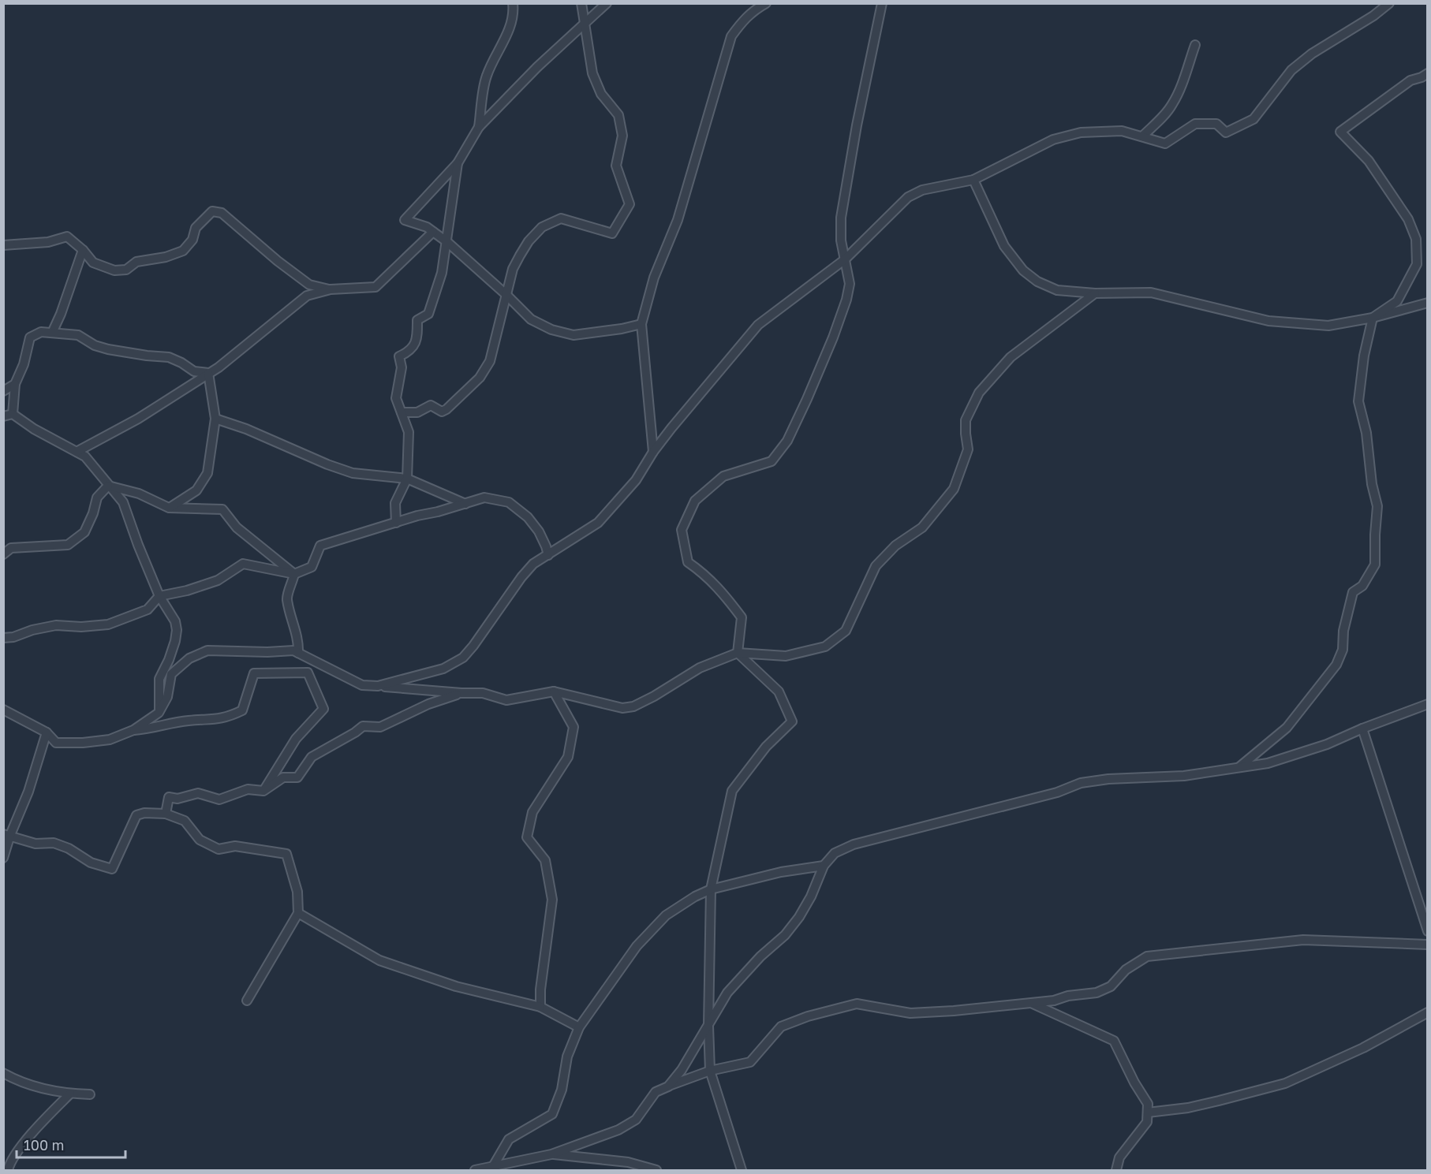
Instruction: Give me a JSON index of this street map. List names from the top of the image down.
{
  "scale_bar": "100 m"
}
